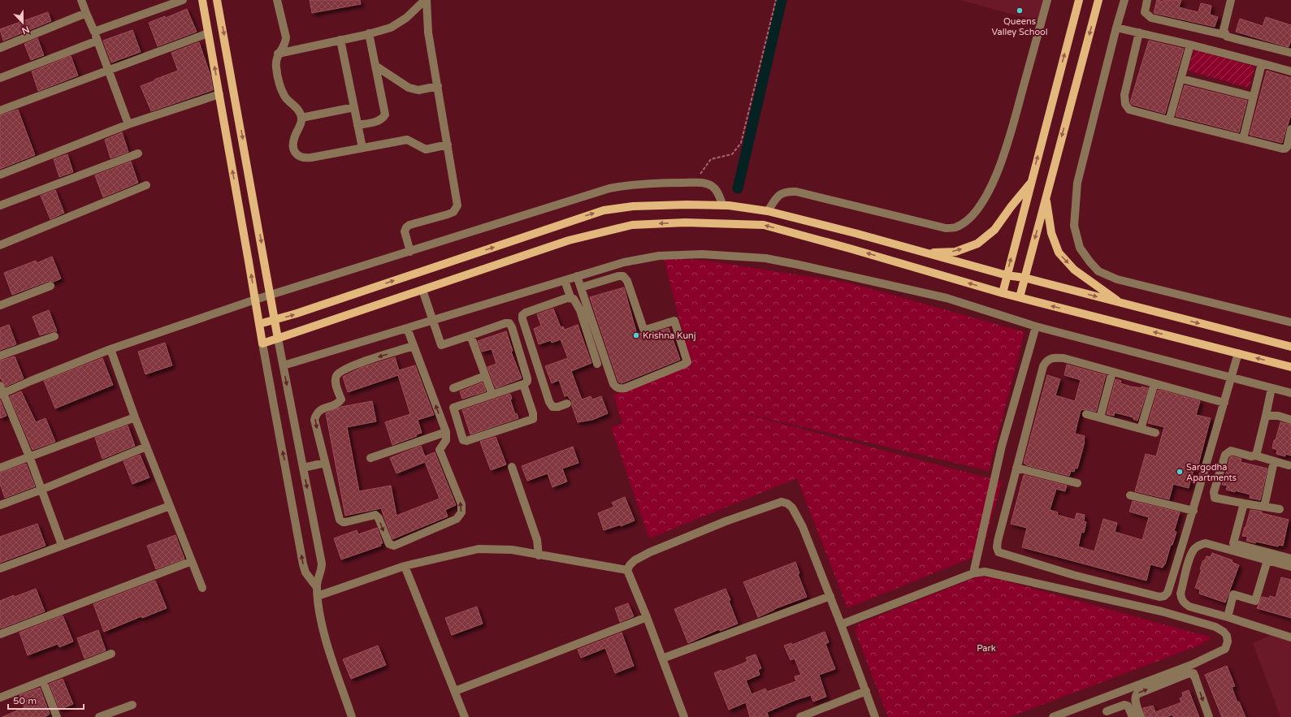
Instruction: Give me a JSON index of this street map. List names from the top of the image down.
{
  "parks": ["Park"],
  "places": ["Queens Valley School", "Krishna Kunj", "Sargodha Apartments"],
  "scale_bar": "50 m",
  "north": "bottom"
}
